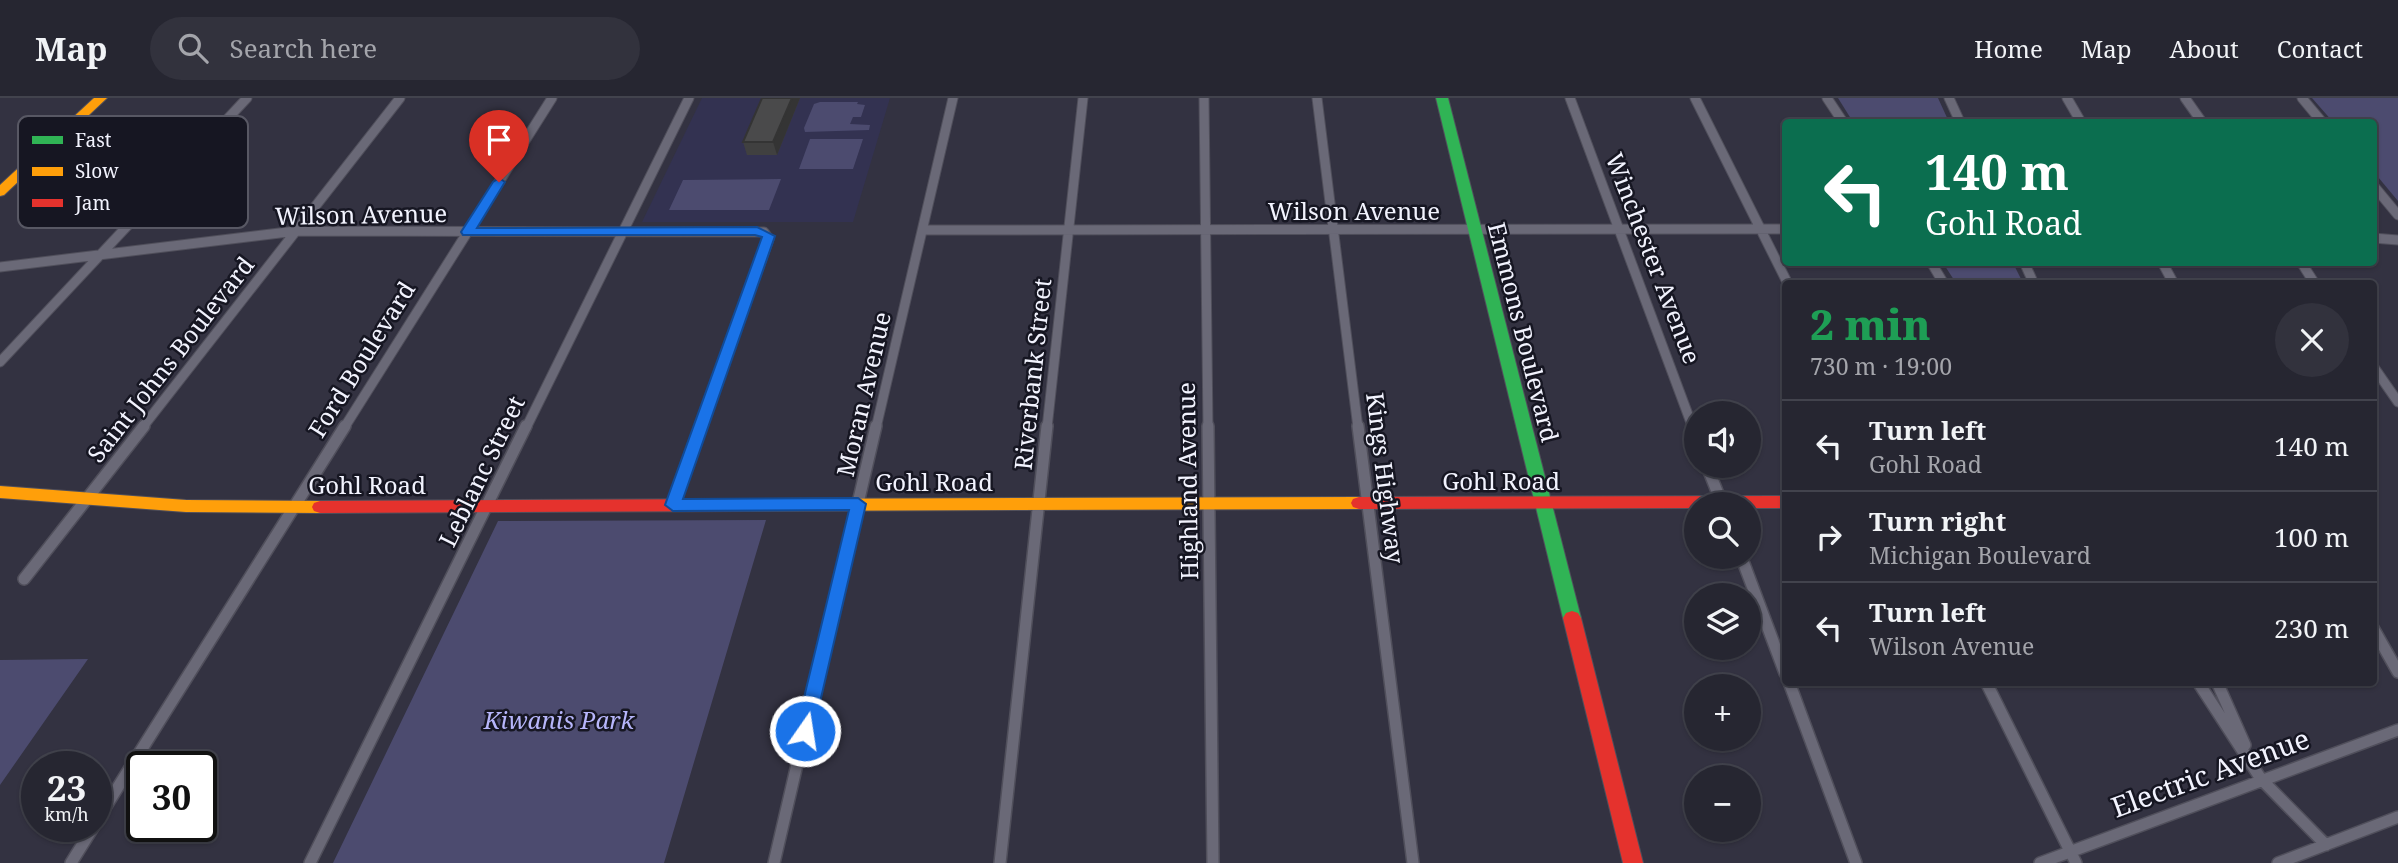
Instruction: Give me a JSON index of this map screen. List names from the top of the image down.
{
  "streets": {
    "street": [
      "Wilson Avenue",
      "Winchester Avenue",
      "Emmons Boulevard",
      "Saint Johns Boulevard",
      "Ford Boulevard",
      "Riverbank Street",
      "Moran Avenue",
      "Leblanc Street",
      "Kings Highway",
      "Gohl Road",
      "Highland Avenue",
      "Electric Avenue"
    ]
  },
  "crossings": [
    ["Wilson Avenue", "Winchester Avenue"],
    ["Wilson Avenue", "Emmons Boulevard"],
    ["Wilson Avenue", "Saint Johns Boulevard"],
    ["Wilson Avenue", "Ford Boulevard"],
    ["Wilson Avenue", "Riverbank Street"],
    ["Wilson Avenue", "Moran Avenue"],
    ["Wilson Avenue", "Leblanc Street"],
    ["Wilson Avenue", "Kings Highway"],
    ["Wilson Avenue", "Gohl Road"],
    ["Wilson Avenue", "Highland Avenue"],
    ["Emmons Boulevard", "Gohl Road"],
    ["Saint Johns Boulevard", "Gohl Road"],
    ["Ford Boulevard", "Gohl Road"],
    ["Riverbank Street", "Gohl Road"],
    ["Moran Avenue", "Gohl Road"],
    ["Leblanc Street", "Gohl Road"],
    ["Kings Highway", "Gohl Road"],
    ["Gohl Road", "Highland Avenue"]
  ],
  "parks": ["Kiwanis Park"],
  "legend": ["Fast", "Slow", "Jam"],
  "page": {
    "header": "Map",
    "search": "Search here",
    "nav": [
      "Home",
      "Map",
      "About",
      "Contact"
    ],
    "turn": ["140 m", "Gohl Road"],
    "heading": ["2 min", "730 m · 19:00"],
    "list": [
      {
        "name": "Turn left",
        "note": "Gohl Road",
        "value": "140 m"
      },
      {
        "name": "Turn right",
        "note": "Michigan Boulevard",
        "value": "100 m"
      },
      {
        "name": "Turn left",
        "note": "Wilson Avenue",
        "value": "230 m"
      }
    ],
    "map_buttons": ["+", "−"],
    "speed": "23 km/h",
    "limit": "30"
  }
}
